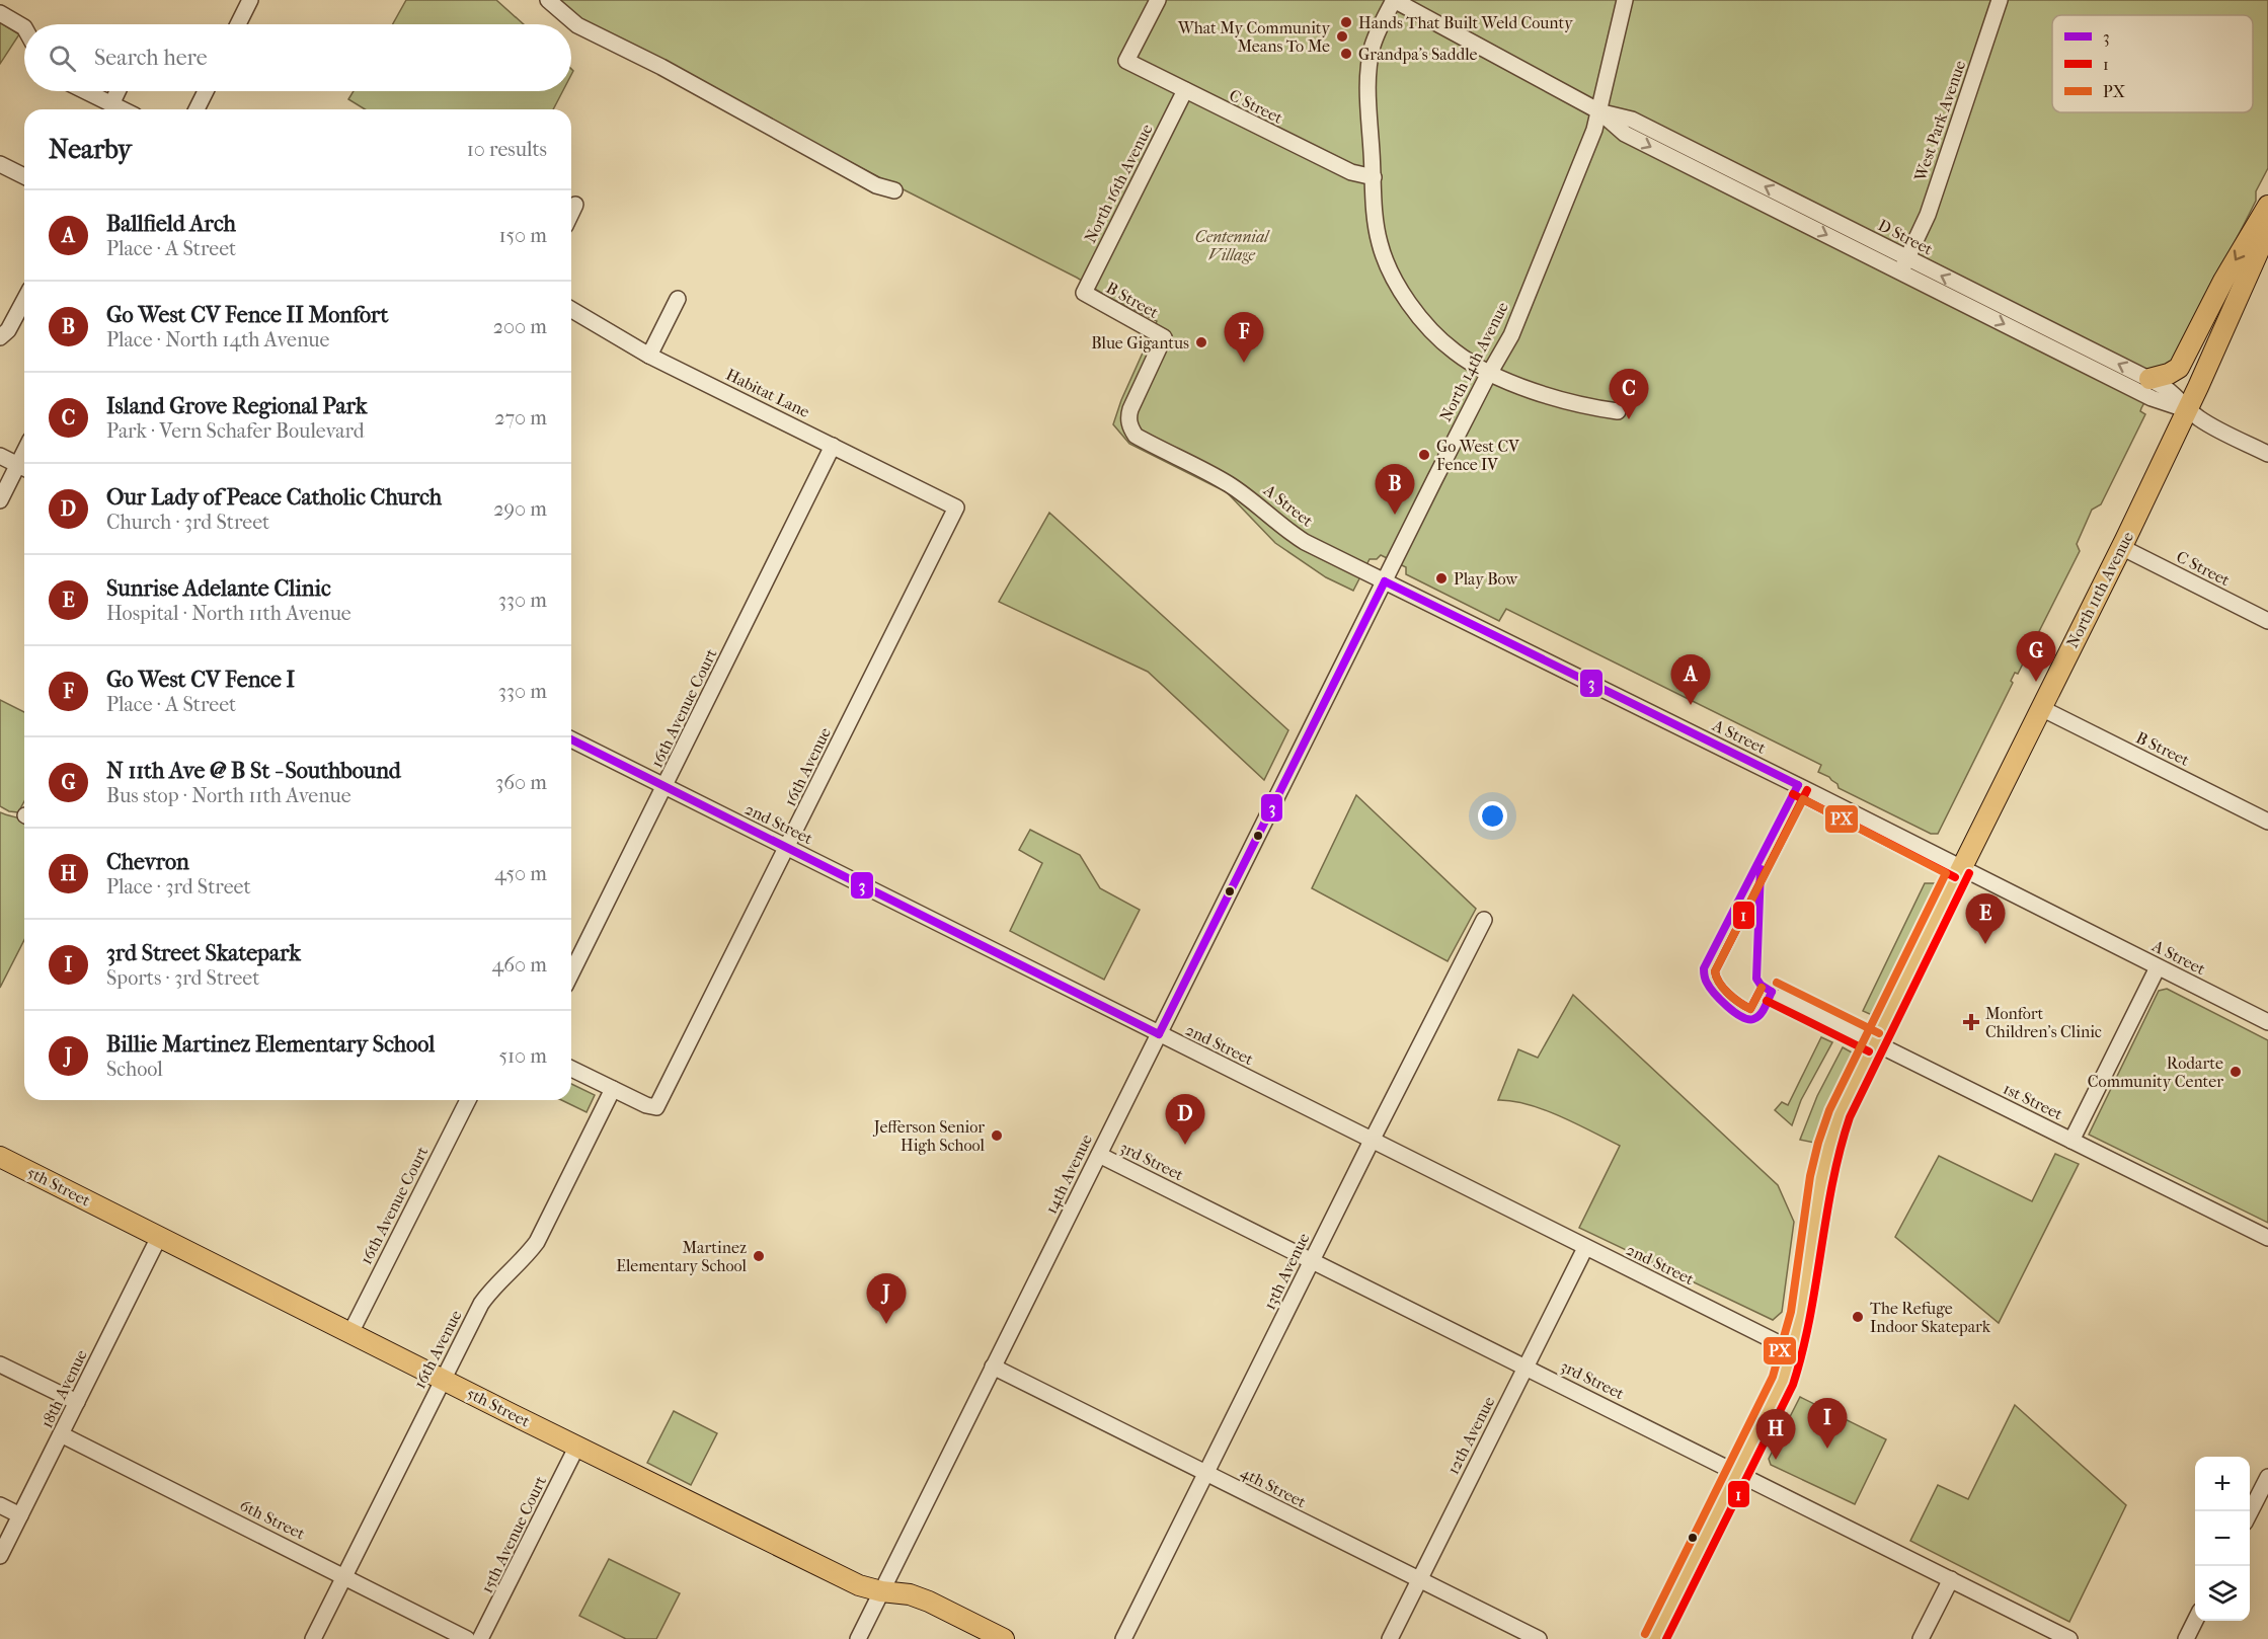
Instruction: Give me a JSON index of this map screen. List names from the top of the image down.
{
  "streets": {
    "main road": ["North 11th Avenue", "5th Street"],
    "street": [
      "C Street",
      "West Park Avenue",
      "North 16th Avenue",
      "D Street",
      "B Street",
      "North 14th Avenue",
      "Habitat Lane",
      "A Street",
      "16th Avenue Court",
      "16th Avenue",
      "2nd Street",
      "1st Street",
      "3rd Street",
      "14th Avenue",
      "13th Avenue",
      "18th Avenue",
      "12th Avenue",
      "4th Street",
      "6th Street",
      "15th Avenue Court"
    ]
  },
  "crossings": [
    ["C Street", "North 16th Avenue"],
    ["C Street", "North 11th Avenue"],
    ["West Park Avenue", "D Street"],
    ["North 16th Avenue", "B Street"],
    ["D Street", "North 14th Avenue"],
    ["D Street", "North 11th Avenue"],
    ["B Street", "A Street"],
    ["B Street", "North 11th Avenue"],
    ["North 14th Avenue", "A Street"],
    ["North 14th Avenue", "14th Avenue"],
    ["Habitat Lane", "16th Avenue Court"],
    ["Habitat Lane", "16th Avenue"],
    ["A Street", "North 11th Avenue"],
    ["North 11th Avenue", "2nd Street"],
    ["North 11th Avenue", "1st Street"],
    ["North 11th Avenue", "3rd Street"],
    ["16th Avenue Court", "2nd Street"],
    ["16th Avenue Court", "5th Street"],
    ["16th Avenue", "2nd Street"],
    ["16th Avenue", "5th Street"],
    ["16th Avenue", "6th Street"],
    ["2nd Street", "14th Avenue"],
    ["2nd Street", "13th Avenue"],
    ["2nd Street", "12th Avenue"],
    ["3rd Street", "14th Avenue"],
    ["3rd Street", "13th Avenue"],
    ["3rd Street", "12th Avenue"],
    ["14th Avenue", "5th Street"],
    ["14th Avenue", "4th Street"],
    ["5th Street", "18th Avenue"],
    ["5th Street", "15th Avenue Court"],
    ["13th Avenue", "4th Street"],
    ["18th Avenue", "6th Street"],
    ["12th Avenue", "4th Street"]
  ],
  "parks": ["Centennial Village"],
  "places": {
    "other": [
      "Hands That Built Weld County",
      "What My Community Means To Me",
      "Grandpa's Saddle",
      "Blue Gigantus",
      "Go West CV Fence IV",
      "Play Bow",
      "Rodarte Community Center",
      "Jefferson Senior High School",
      "Martinez Elementary School",
      "The Refuge Indoor Skatepark"
    ],
    "health": ["Monfort Children's Clinic"]
  },
  "lines": ["transit line 3", "transit line 1", "transit line PX"],
  "legend": ["3", "1", "PX"],
  "page": {
    "search": "Search here",
    "heading": ["Nearby", "10 results"],
    "list": [
      {
        "mark": "A",
        "name": "Ballfield Arch",
        "note": "Place · A Street",
        "value": "150 m"
      },
      {
        "mark": "B",
        "name": "Go West CV Fence II Monfort",
        "note": "Place · North 14th Avenue",
        "value": "200 m"
      },
      {
        "mark": "C",
        "name": "Island Grove Regional Park",
        "note": "Park · Vern Schafer Boulevard",
        "value": "270 m"
      },
      {
        "mark": "D",
        "name": "Our Lady of Peace Catholic Church",
        "note": "Church · 3rd Street",
        "value": "290 m"
      },
      {
        "mark": "E",
        "name": "Sunrise Adelante Clinic",
        "note": "Hospital · North 11th Avenue",
        "value": "330 m"
      },
      {
        "mark": "F",
        "name": "Go West CV Fence I",
        "note": "Place · A Street",
        "value": "330 m"
      },
      {
        "mark": "G",
        "name": "N 11th Ave @ B St - Southbound",
        "note": "Bus stop · North 11th Avenue",
        "value": "360 m"
      },
      {
        "mark": "H",
        "name": "Chevron",
        "note": "Place · 3rd Street",
        "value": "450 m"
      },
      {
        "mark": "I",
        "name": "3rd Street Skatepark",
        "note": "Sports · 3rd Street",
        "value": "460 m"
      },
      {
        "mark": "J",
        "name": "Billie Martinez Elementary School",
        "note": "School",
        "value": "510 m"
      }
    ],
    "pins": [
      "F",
      "C",
      "B",
      "G",
      "A",
      "E",
      "D",
      "J",
      "I",
      "H"
    ],
    "map_buttons": ["+", "−"]
  }
}
